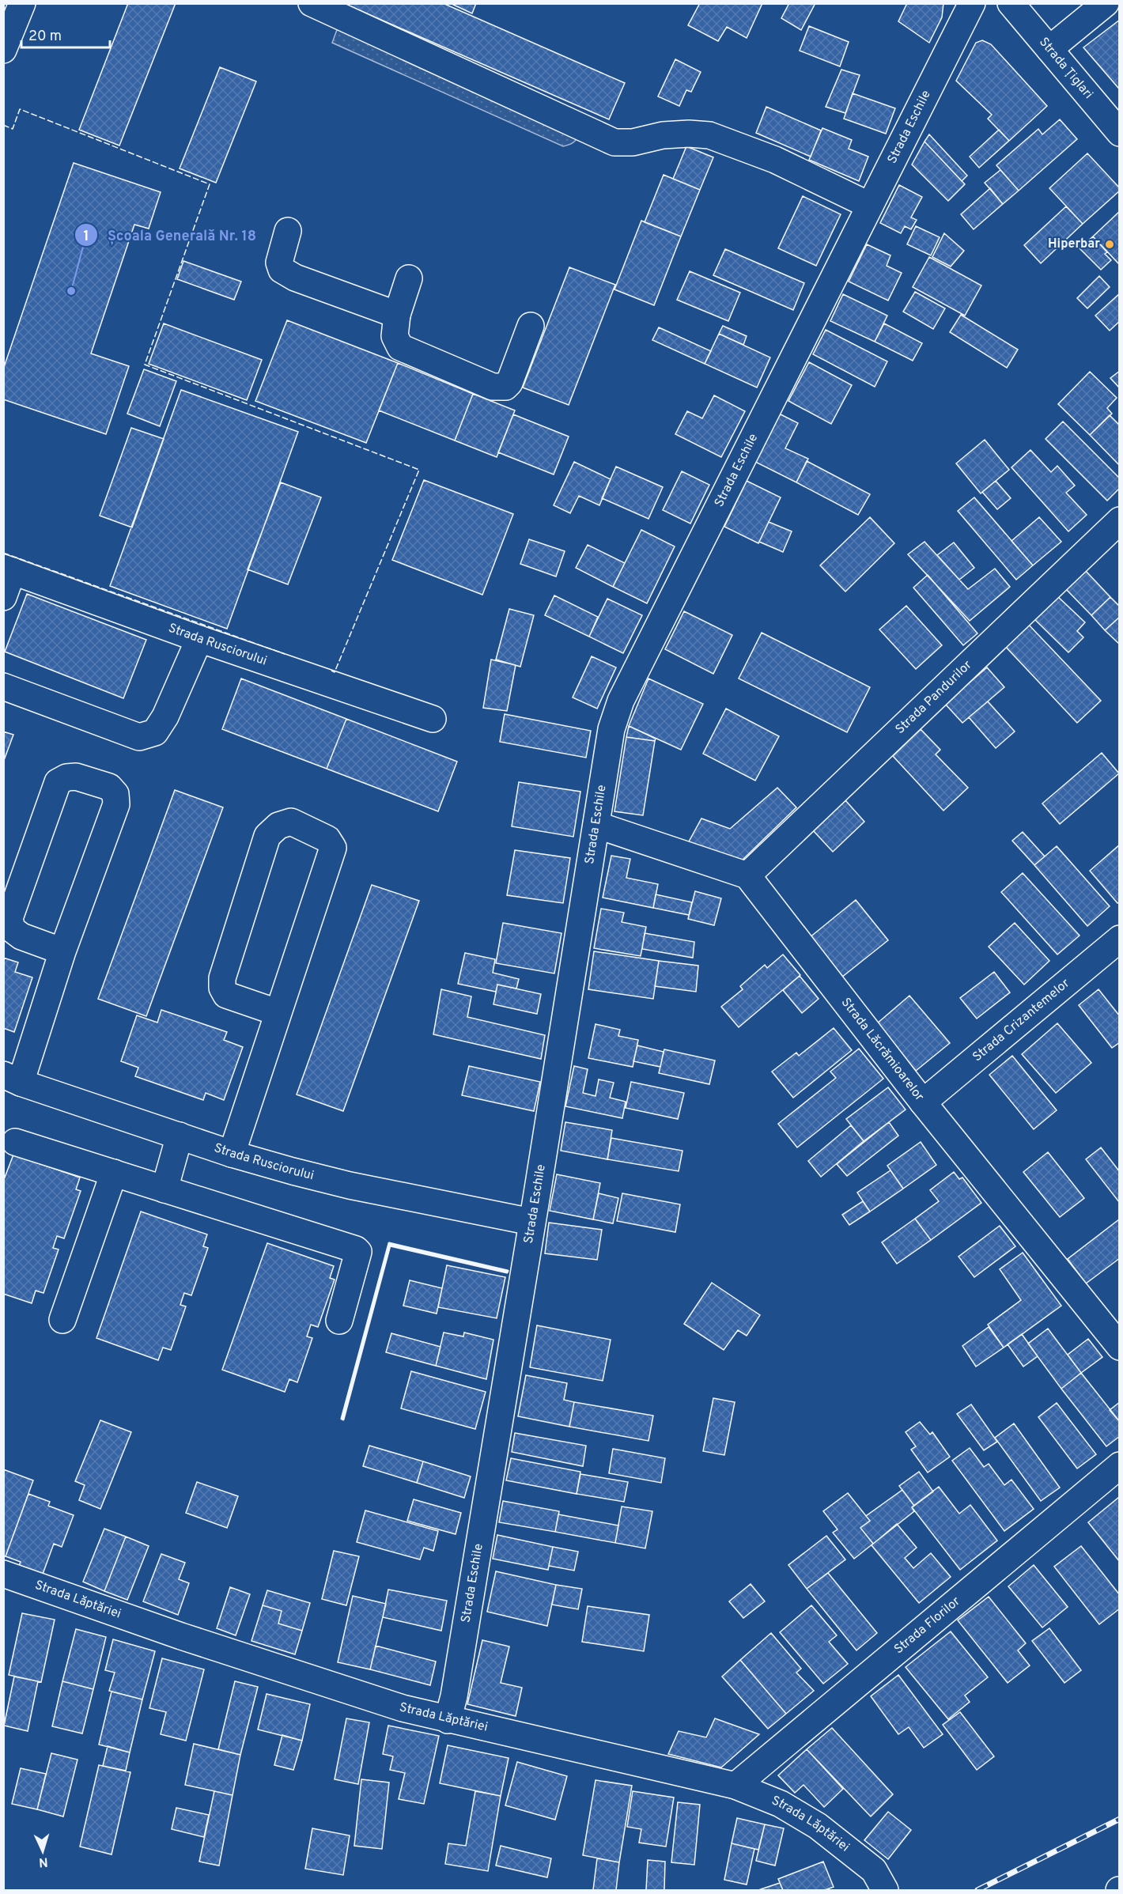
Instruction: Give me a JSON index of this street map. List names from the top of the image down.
{
  "streets": {
    "street": [
      "Strada Țiglari",
      "Strada Eschile",
      "Strada Rusciorului",
      "Strada Pandurilor",
      "Strada Crizantemelor",
      "Strada Lăcrămioarelor",
      "Strada Lăptăriei",
      "Strada Florilor"
    ]
  },
  "crossings": [
    ["Strada Eschile", "Strada Rusciorului"],
    ["Strada Eschile", "Strada Lăptăriei"],
    ["Strada Pandurilor", "Strada Lăcrămioarelor"],
    ["Strada Crizantemelor", "Strada Lăcrămioarelor"],
    ["Strada Lăptăriei", "Strada Florilor"]
  ],
  "places": ["Hiperbar", "Școala Generală Nr. 18"],
  "scale_bar": "20 m",
  "north": "bottom"
}
